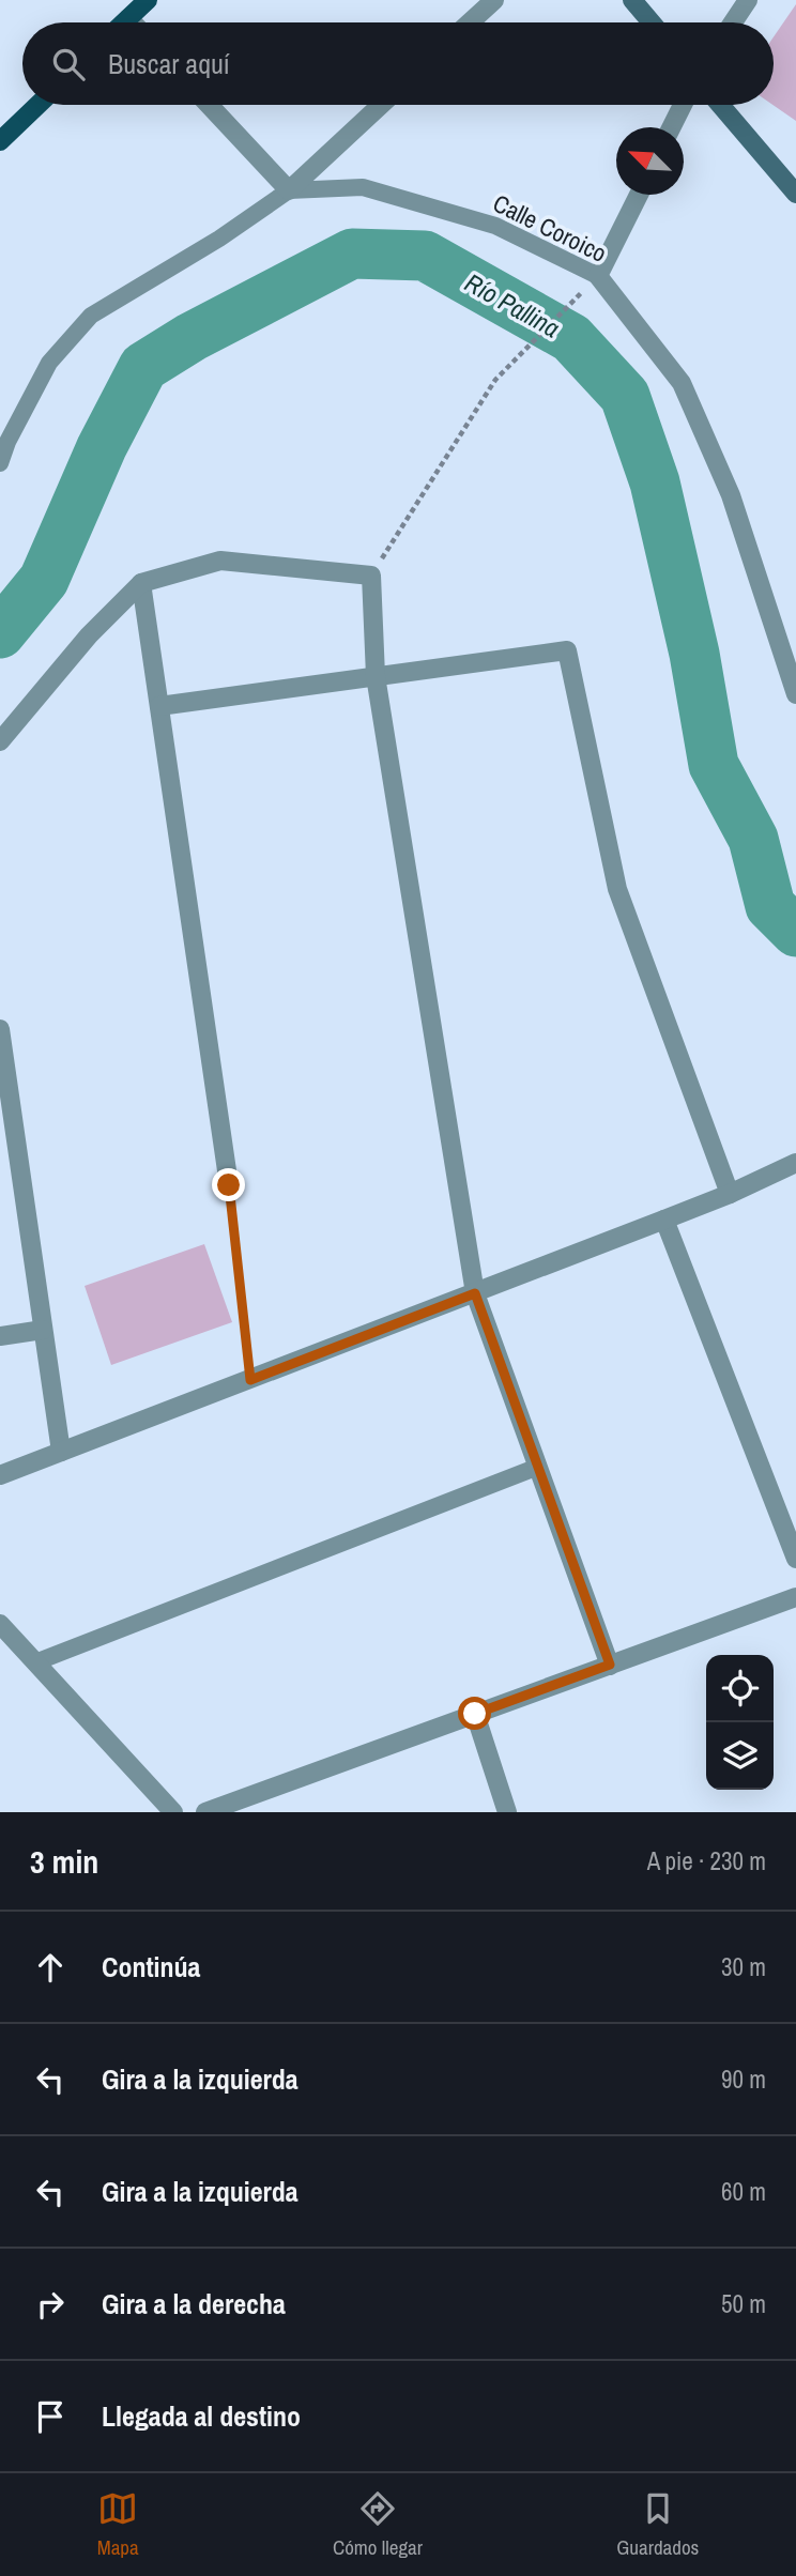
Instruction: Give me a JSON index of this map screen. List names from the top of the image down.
{
  "streets": {
    "street": ["Calle Coroico"]
  },
  "water": ["Río Pallina"],
  "north": "top left",
  "page": {
    "search": "Buscar aquí",
    "heading": ["3 min", "A pie · 230 m"],
    "list": [
      ["Continúa", "30 m"],
      ["Gira a la izquierda", "90 m"],
      ["Gira a la izquierda", "60 m"],
      ["Gira a la derecha", "50 m"],
      "Llegada al destino"
    ],
    "nav": ["Mapa", "Cómo llegar", "Guardados"]
  }
}
